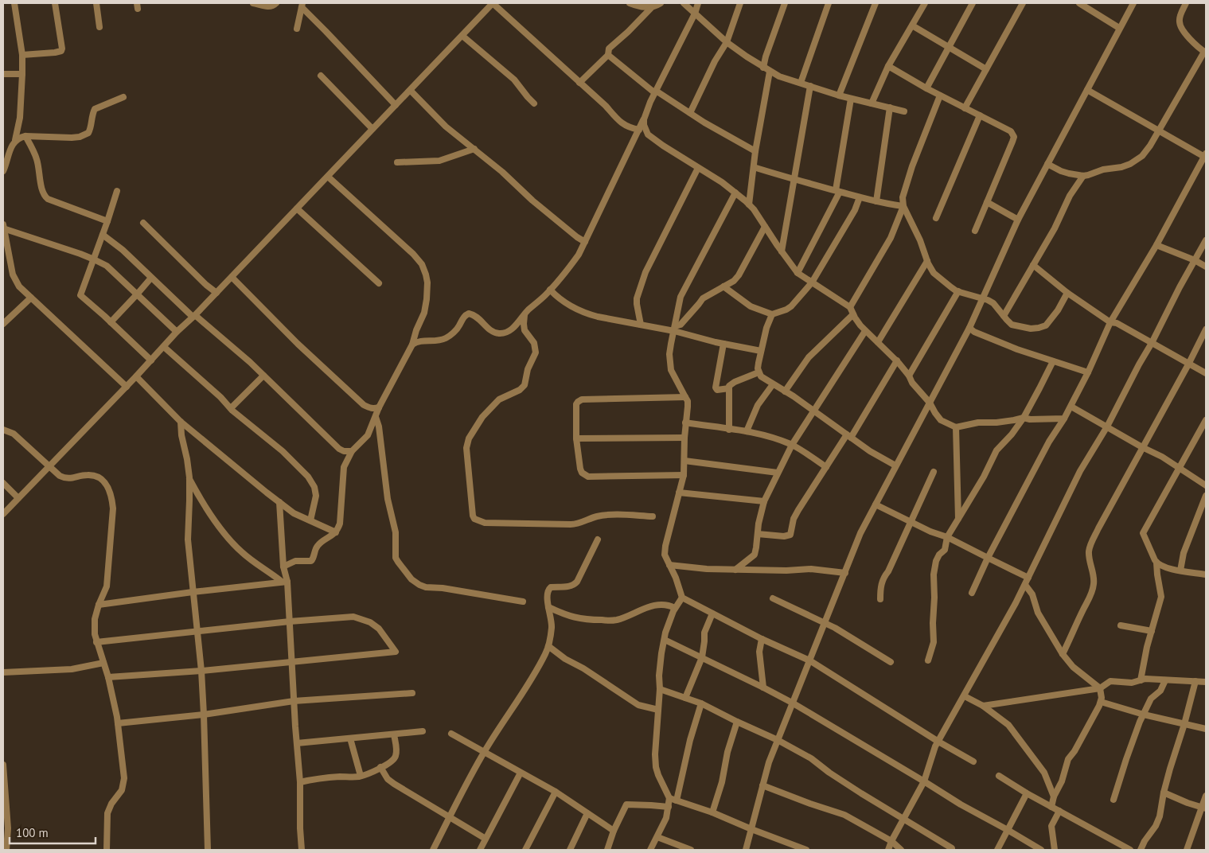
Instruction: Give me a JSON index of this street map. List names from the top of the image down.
{
  "scale_bar": "100 m"
}
